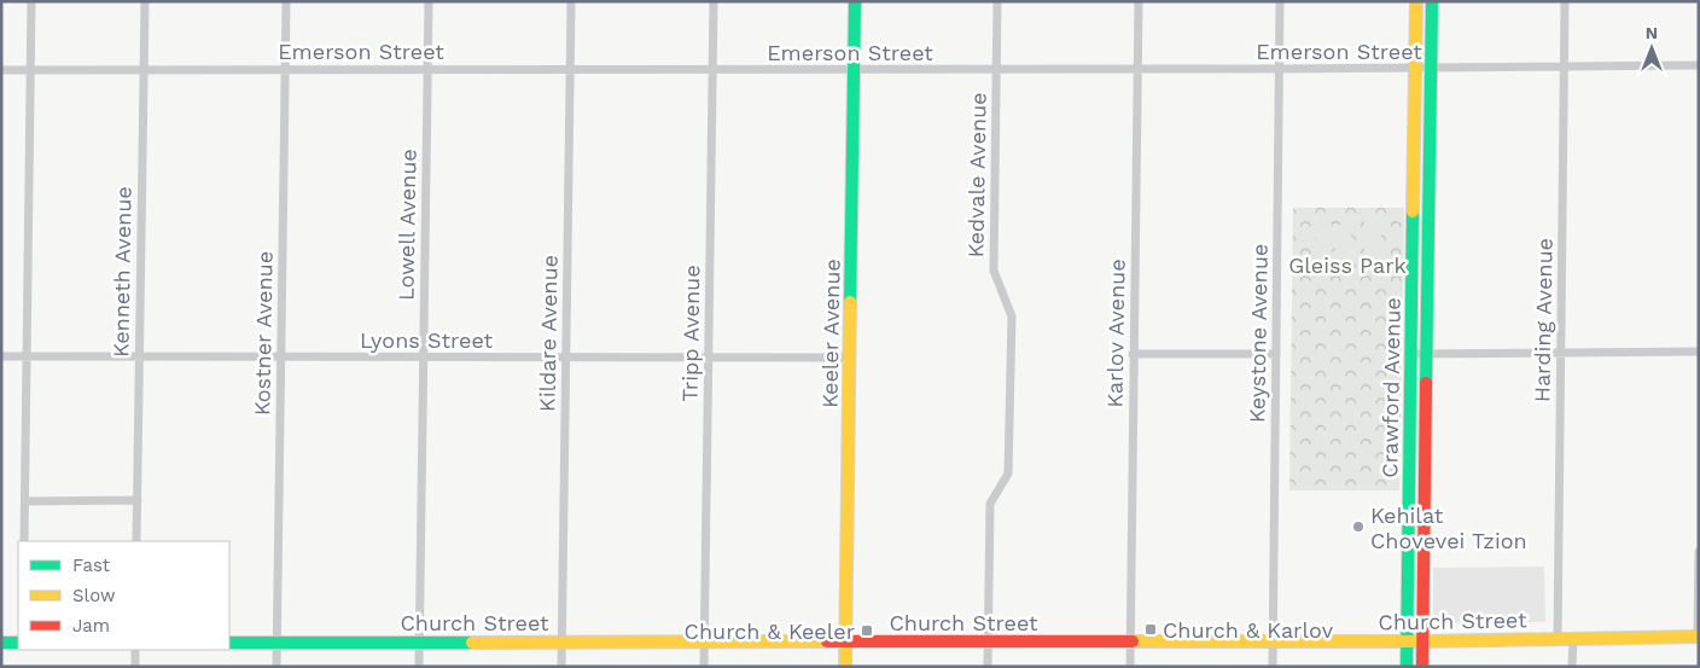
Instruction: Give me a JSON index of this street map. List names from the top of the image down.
{
  "streets": {
    "street": [
      "Emerson Street",
      "Kedvale Avenue",
      "Lowell Avenue",
      "Kenneth Avenue",
      "Harding Avenue",
      "Kostner Avenue",
      "Kildare Avenue",
      "Tripp Avenue",
      "Keeler Avenue",
      "Karlov Avenue",
      "Keystone Avenue",
      "Lyons Street",
      "Crawford Avenue",
      "Church Street"
    ]
  },
  "crossings": [
    ["Emerson Street", "Kedvale Avenue"],
    ["Emerson Street", "Lowell Avenue"],
    ["Emerson Street", "Kenneth Avenue"],
    ["Emerson Street", "Harding Avenue"],
    ["Emerson Street", "Kostner Avenue"],
    ["Emerson Street", "Kildare Avenue"],
    ["Emerson Street", "Tripp Avenue"],
    ["Emerson Street", "Keeler Avenue"],
    ["Emerson Street", "Karlov Avenue"],
    ["Emerson Street", "Keystone Avenue"],
    ["Emerson Street", "Crawford Avenue"],
    ["Kedvale Avenue", "Church Street"],
    ["Lowell Avenue", "Lyons Street"],
    ["Lowell Avenue", "Church Street"],
    ["Kenneth Avenue", "Lyons Street"],
    ["Harding Avenue", "Church Street"],
    ["Kostner Avenue", "Lyons Street"],
    ["Kostner Avenue", "Church Street"],
    ["Kildare Avenue", "Lyons Street"],
    ["Kildare Avenue", "Church Street"],
    ["Tripp Avenue", "Lyons Street"],
    ["Tripp Avenue", "Church Street"],
    ["Keeler Avenue", "Lyons Street"],
    ["Keeler Avenue", "Church Street"],
    ["Karlov Avenue", "Church Street"],
    ["Keystone Avenue", "Church Street"],
    ["Crawford Avenue", "Church Street"]
  ],
  "parks": ["Gleiss Park"],
  "places": {
    "other": ["Kehilat Chovevei Tzion"],
    "transit": ["Church & Karlov", "Church & Keeler"]
  },
  "legend": ["Fast", "Slow", "Jam"],
  "north": "top"
}
